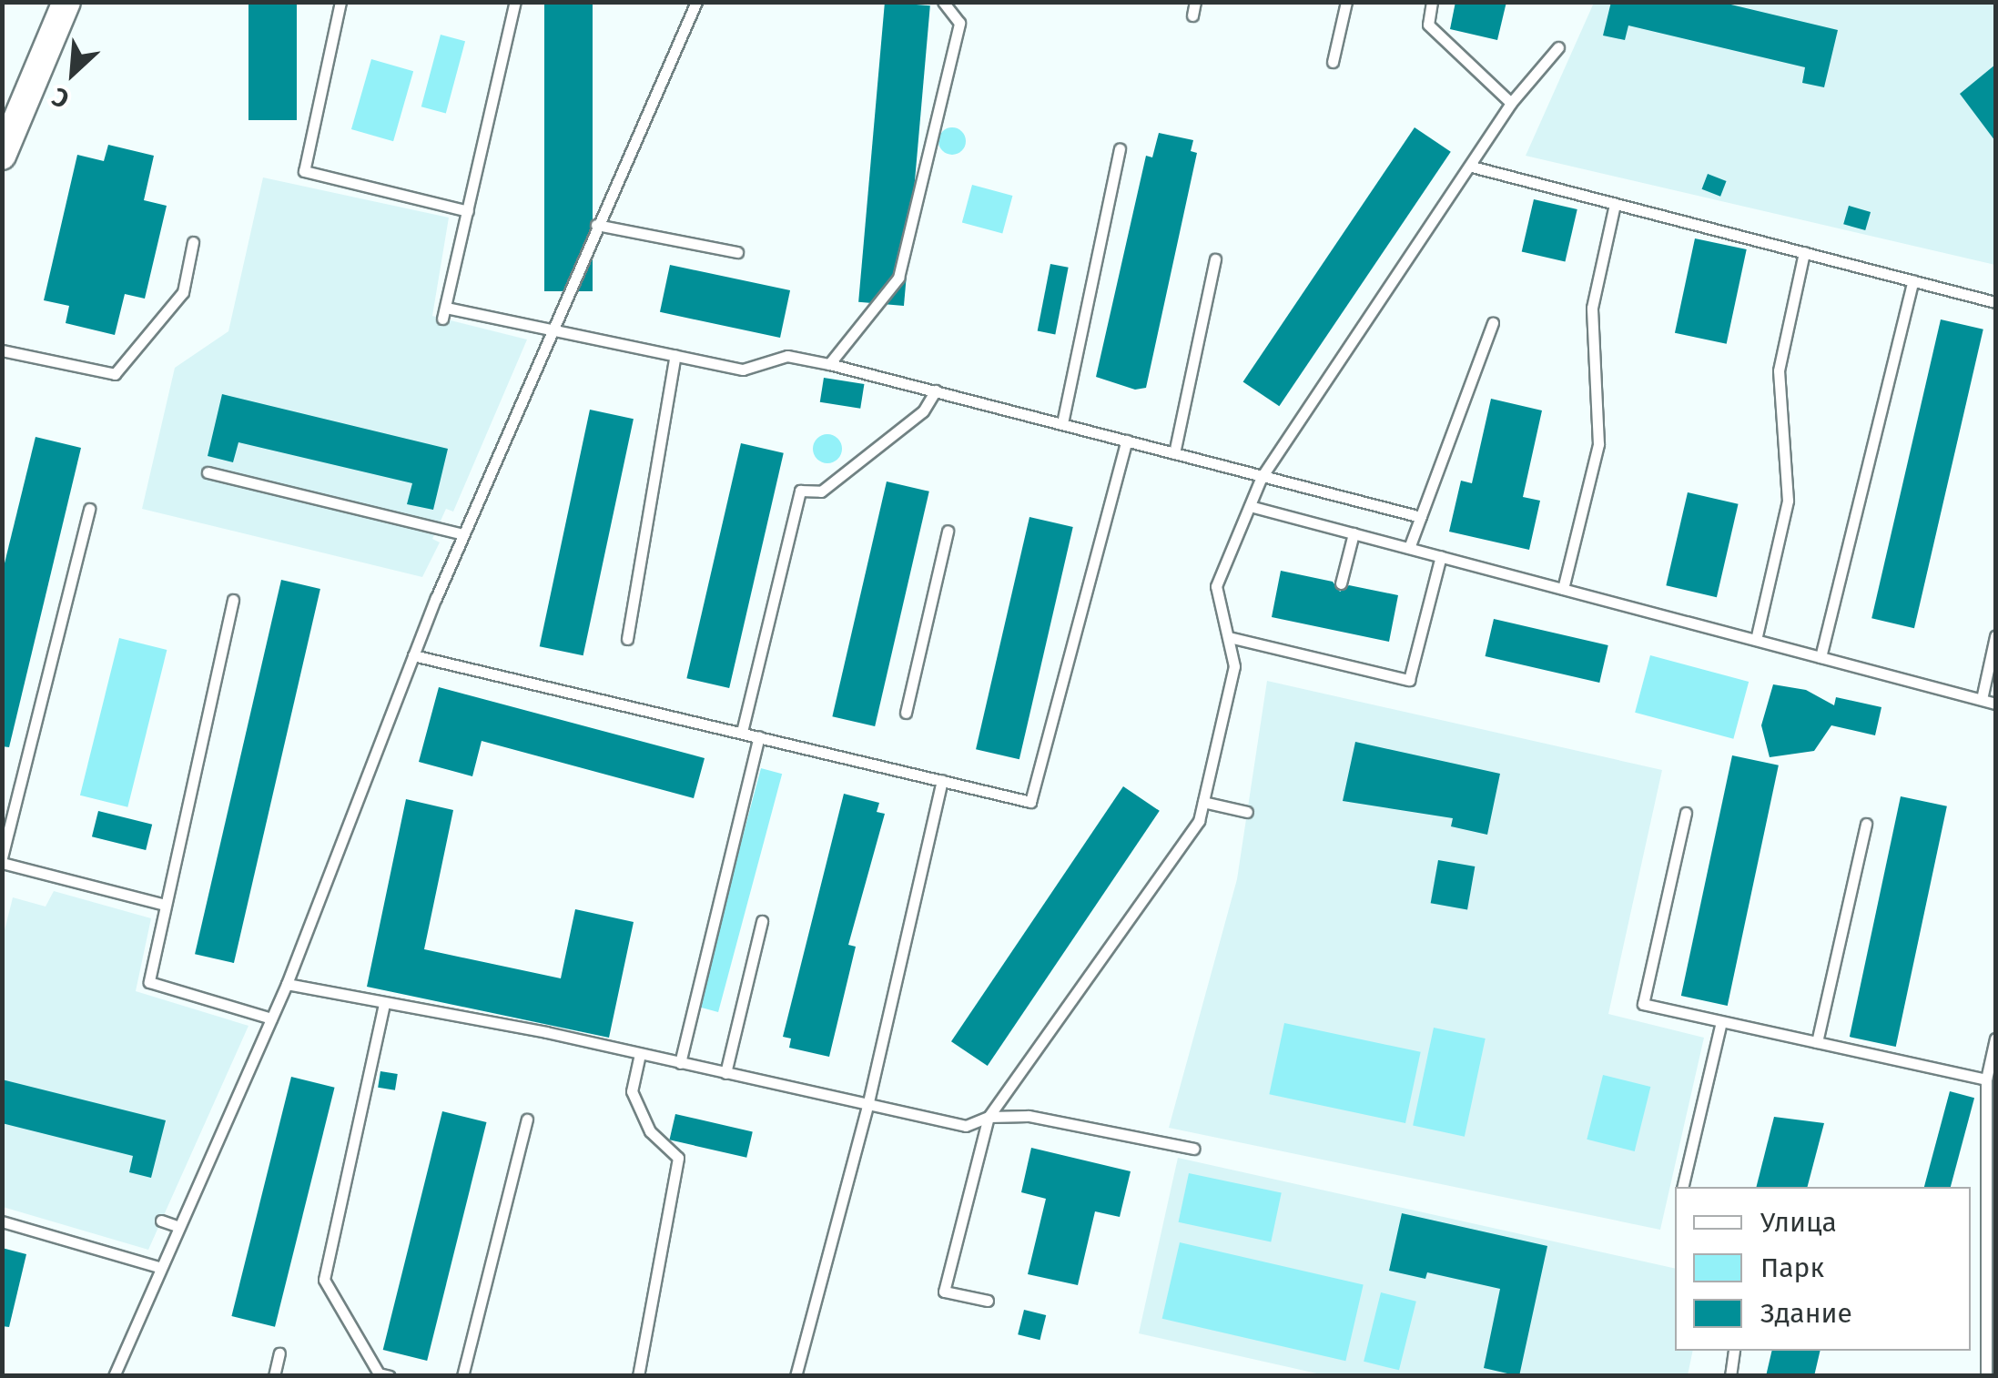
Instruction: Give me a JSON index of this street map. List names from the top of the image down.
{
  "legend": ["Улица", "Парк", "Здание"],
  "north": "bottom left"
}
